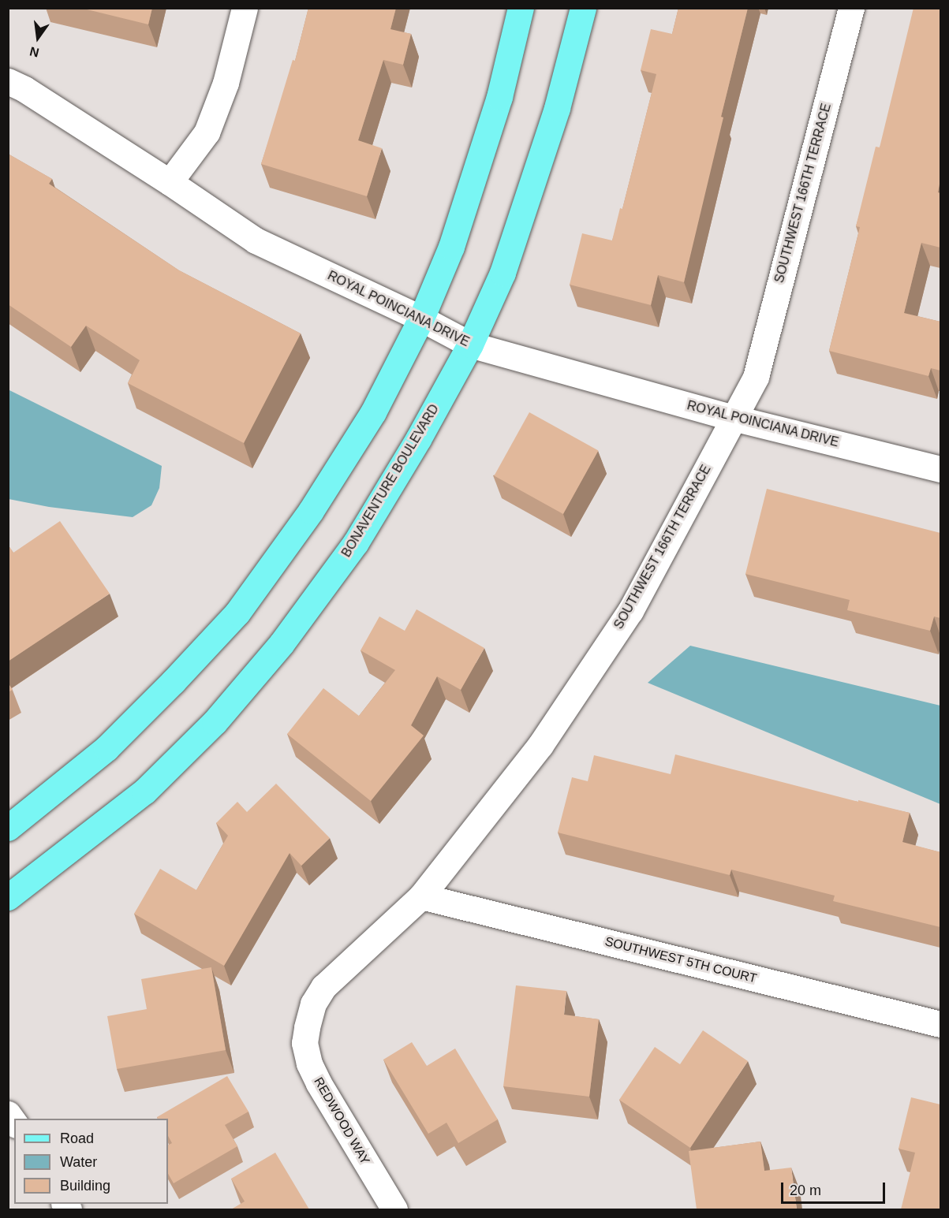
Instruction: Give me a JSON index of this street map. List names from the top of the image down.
{
  "streets": {
    "main road": ["BONAVENTURE BOULEVARD"],
    "street": [
      "SOUTHWEST 166TH TERRACE",
      "ROYAL POINCIANA DRIVE",
      "SOUTHWEST 5TH COURT",
      "REDWOOD WAY"
    ]
  },
  "crossings": [
    ["SOUTHWEST 166TH TERRACE", "ROYAL POINCIANA DRIVE"],
    ["SOUTHWEST 166TH TERRACE", "SOUTHWEST 5TH COURT"],
    ["SOUTHWEST 166TH TERRACE", "REDWOOD WAY"],
    ["ROYAL POINCIANA DRIVE", "BONAVENTURE BOULEVARD"]
  ],
  "legend": ["Road", "Water", "Building"],
  "scale_bar": "20 m",
  "north": "bottom"
}
